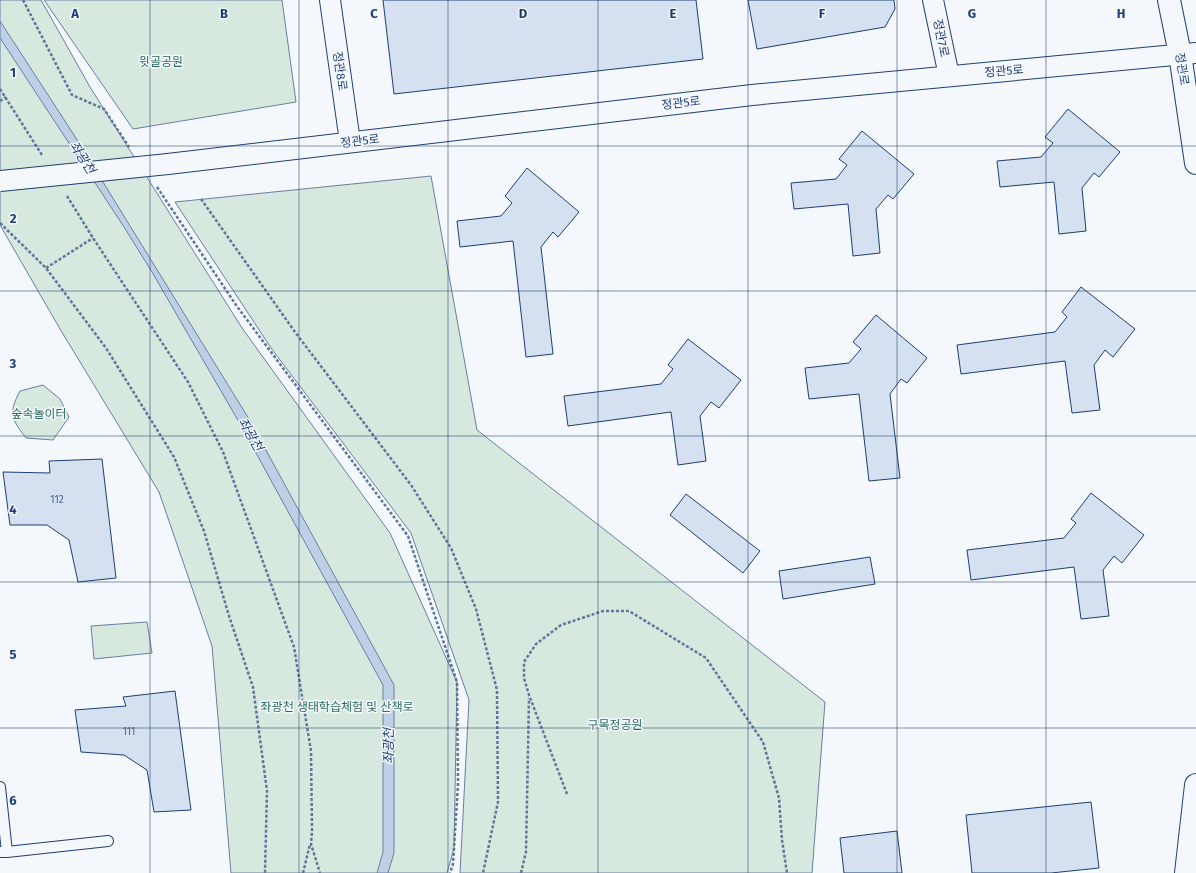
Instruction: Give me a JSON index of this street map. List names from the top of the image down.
{
  "streets": {
    "street": [
      "정관7로",
      "정관로",
      "정관8로",
      "정관5로"
    ]
  },
  "crossings": [
    ["정관7로", "정관5로"],
    ["정관로", "정관5로"],
    ["정관8로", "정관5로"]
  ],
  "water": ["좌광천"],
  "parks": [
    "윗골공원",
    "숲속놀이터",
    "좌광천 생태학습체험 및 산책로",
    "구목정공원"
  ],
  "house_numbers": ["112", "111"],
  "grid": {
    "columns": [
      "A",
      "B",
      "C",
      "D",
      "E",
      "F",
      "G",
      "H"
    ],
    "rows": [
      "1",
      "2",
      "3",
      "4",
      "5",
      "6"
    ]
  }
}
